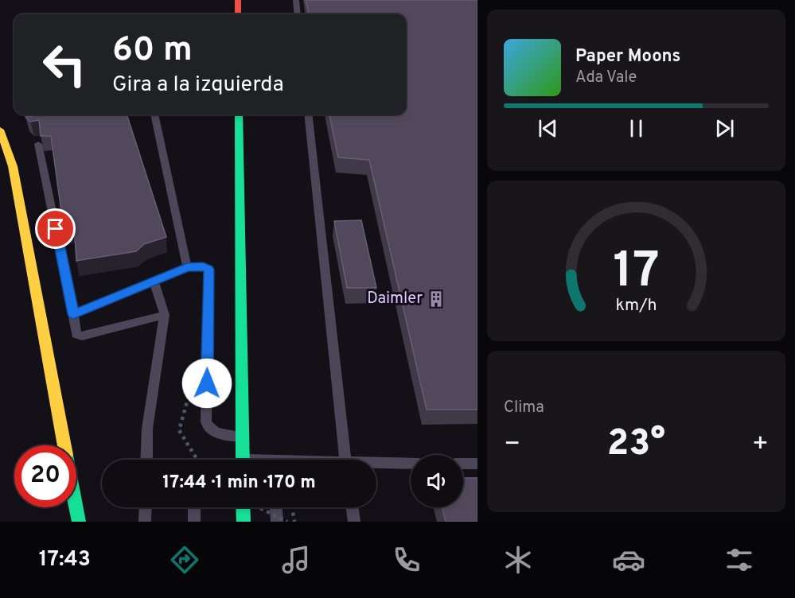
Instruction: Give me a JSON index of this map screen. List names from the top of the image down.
{
  "places": {
    "building": ["Daimler"]
  },
  "page": {
    "turn": ["60 m", "Gira a la izquierda"],
    "song": ["Paper Moons", "Ada Vale"],
    "tile": "Clima",
    "heat": ["−", "23°", "+"],
    "limit": "20",
    "trip": "17:44 · 1 min · 170 m",
    "tabs": "17:43",
    "gauge": ["17", "km/h"]
  }
}
